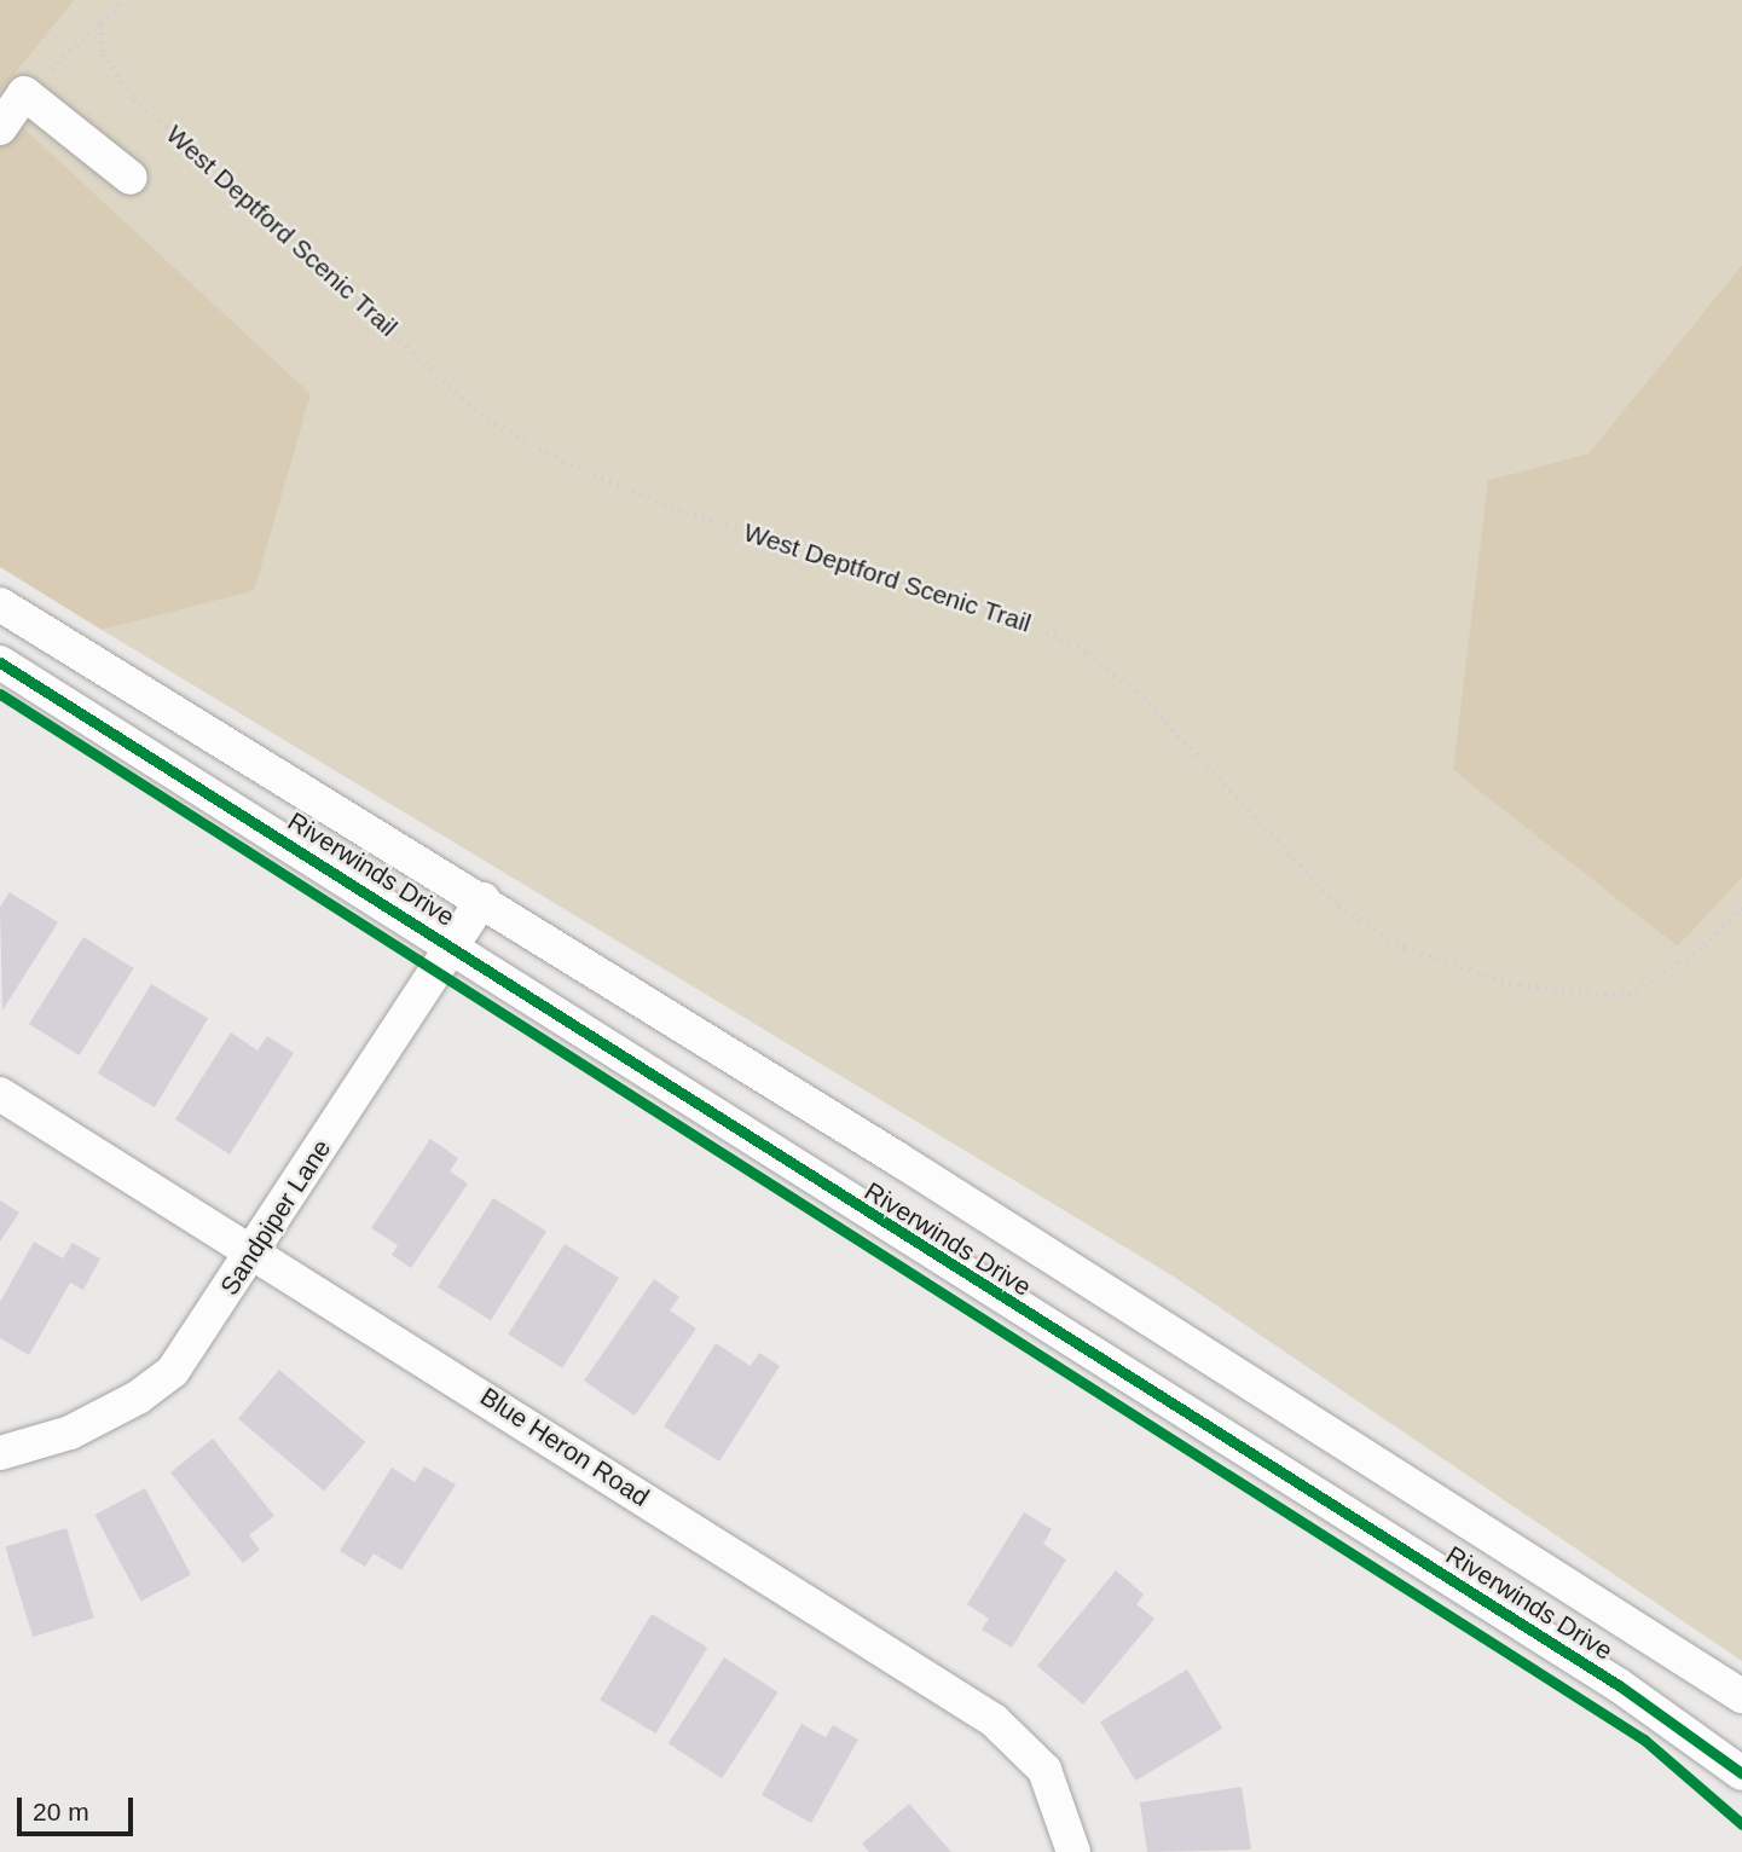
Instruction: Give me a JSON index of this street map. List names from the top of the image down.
{
  "streets": {
    "street": ["Riverwinds Drive", "Sandpiper Lane", "Blue Heron Road"],
    "path": ["West Deptford Scenic Trail"]
  },
  "crossings": [
    ["Riverwinds Drive", "Sandpiper Lane"],
    ["Sandpiper Lane", "Blue Heron Road"]
  ],
  "scale_bar": "20 m"
}
